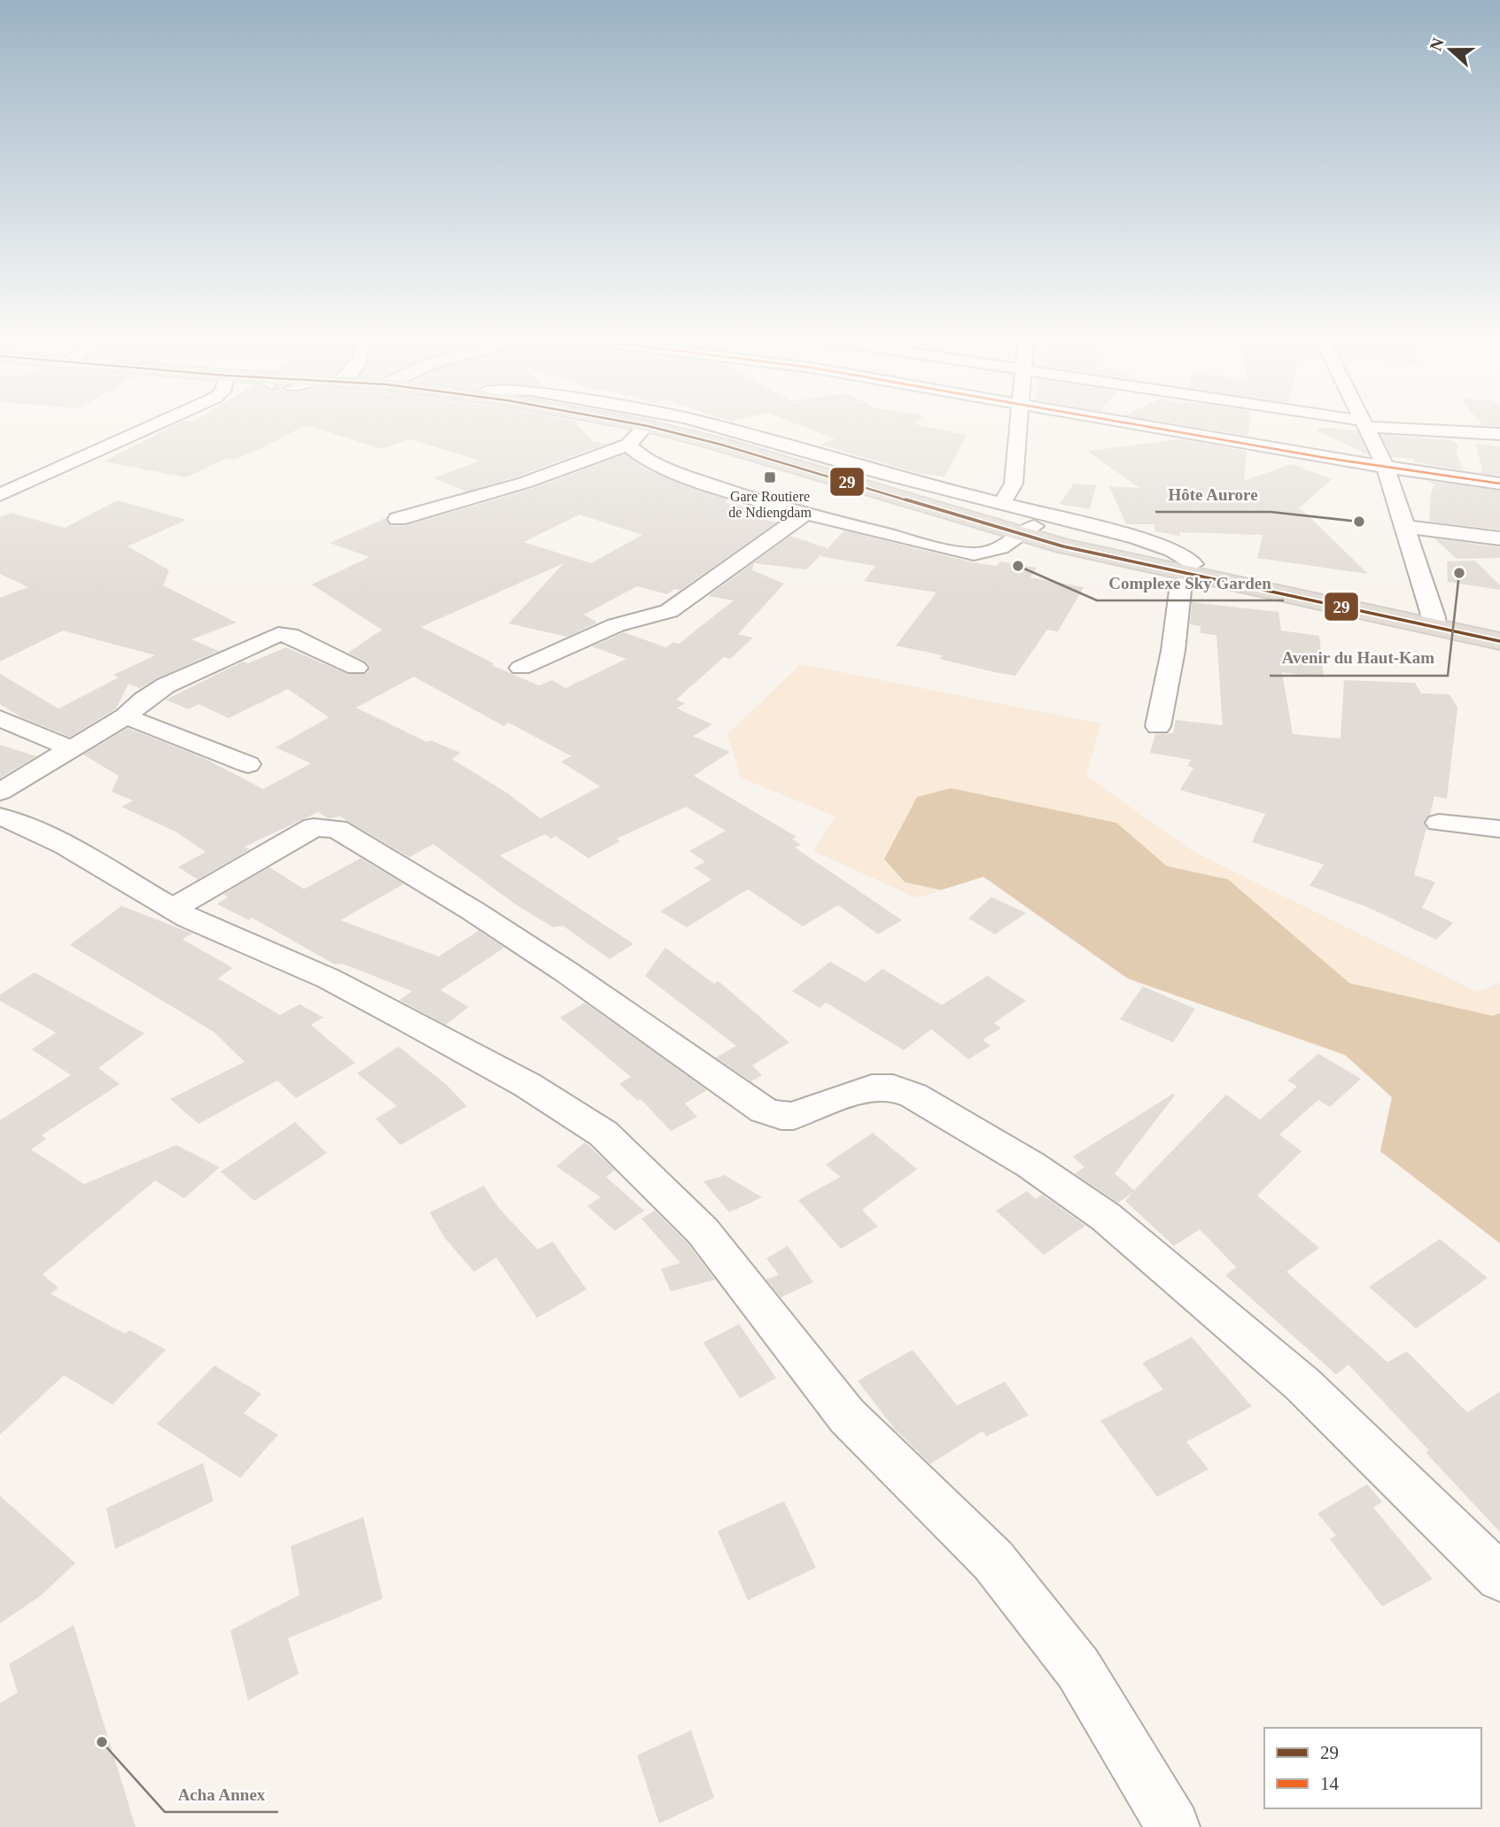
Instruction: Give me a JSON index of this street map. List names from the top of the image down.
{
  "places": {
    "transit": ["Gare Routiere de Ndiengdam"],
    "other": [
      "Hôte Aurore",
      "Complexe Sky Garden",
      "Avenir du Haut-Kam",
      "Acha Annex"
    ]
  },
  "lines": ["transit line 29", "transit line 14"],
  "legend": ["29", "14"],
  "north": "left"
}
